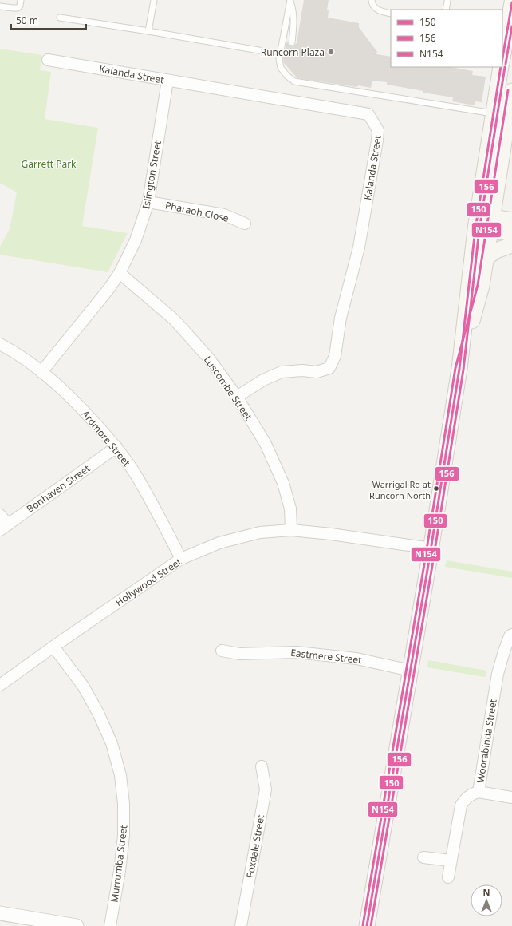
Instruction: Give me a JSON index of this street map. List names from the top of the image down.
{
  "streets": {
    "street": [
      "Kalanda Street",
      "Islington Street",
      "Pharaoh Close",
      "Luscombe Street",
      "Ardmore Street",
      "Bonhaven Street",
      "Hollywood Street",
      "Eastmere Street",
      "Woorabinda Street",
      "Foxdale Street",
      "Murrumba Street"
    ]
  },
  "crossings": [
    ["Kalanda Street", "Islington Street"],
    ["Kalanda Street", "Luscombe Street"],
    ["Islington Street", "Pharaoh Close"],
    ["Islington Street", "Luscombe Street"],
    ["Islington Street", "Ardmore Street"],
    ["Luscombe Street", "Hollywood Street"],
    ["Ardmore Street", "Bonhaven Street"],
    ["Ardmore Street", "Hollywood Street"],
    ["Hollywood Street", "Murrumba Street"]
  ],
  "parks": ["Garrett Park"],
  "places": ["Runcorn Plaza", "Warrigal Rd at Runcorn North"],
  "lines": ["transit line 150", "transit line 156", "transit line N154"],
  "legend": ["150", "156", "N154"],
  "scale_bar": "50 m",
  "north": "top"
}
